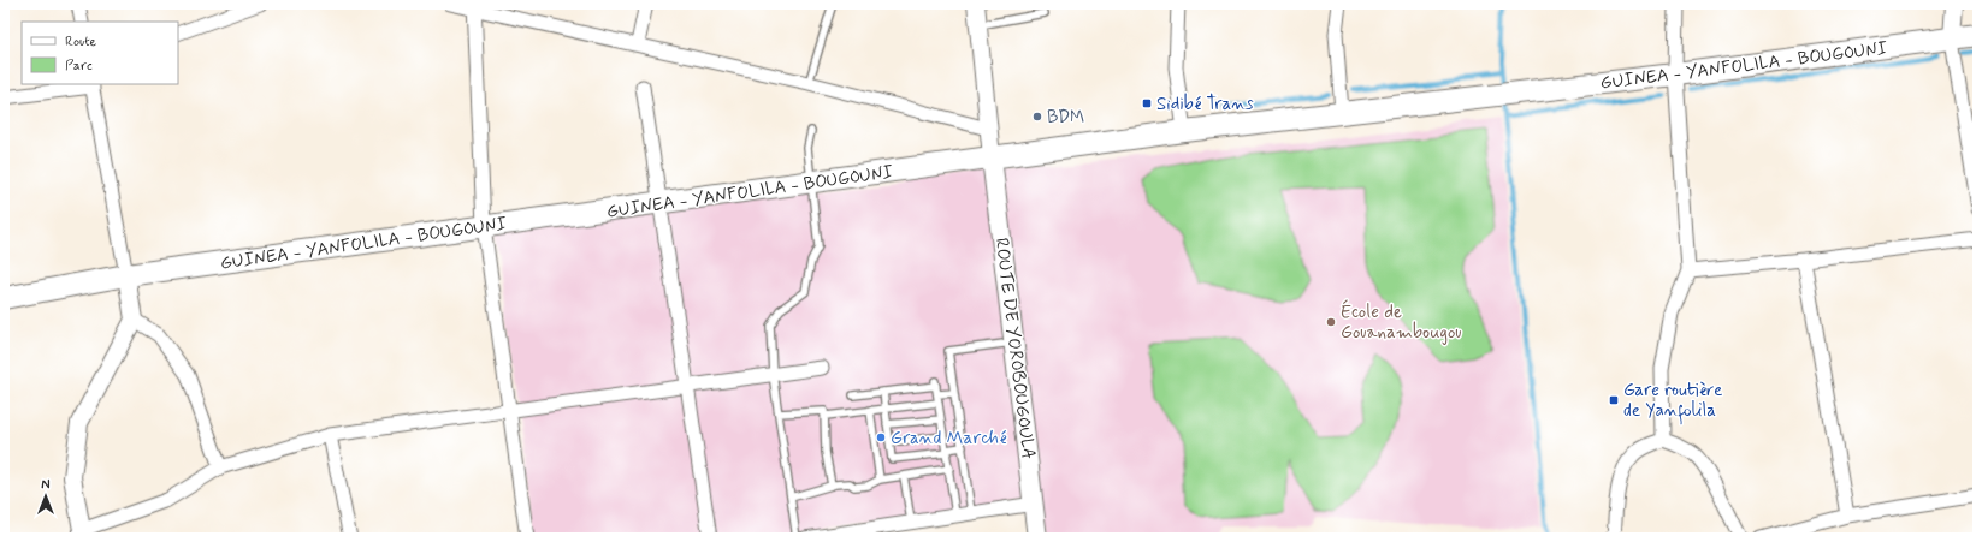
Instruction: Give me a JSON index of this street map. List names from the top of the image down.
{
  "streets": {
    "main road": ["GUINEA - YANFOLILA - BOUGOUNI", "ROUTE DE YOROBOUGOULA"]
  },
  "crossings": [
    ["GUINEA - YANFOLILA - BOUGOUNI", "ROUTE DE YOROBOUGOULA"]
  ],
  "places": {
    "transit": ["Sidibé Trans", "Gare routière de Yanfolila"],
    "other": ["BDM", "École de Gouanambougou", "Grand Marché"]
  },
  "legend": ["Route", "Parc"],
  "north": "top"
}
